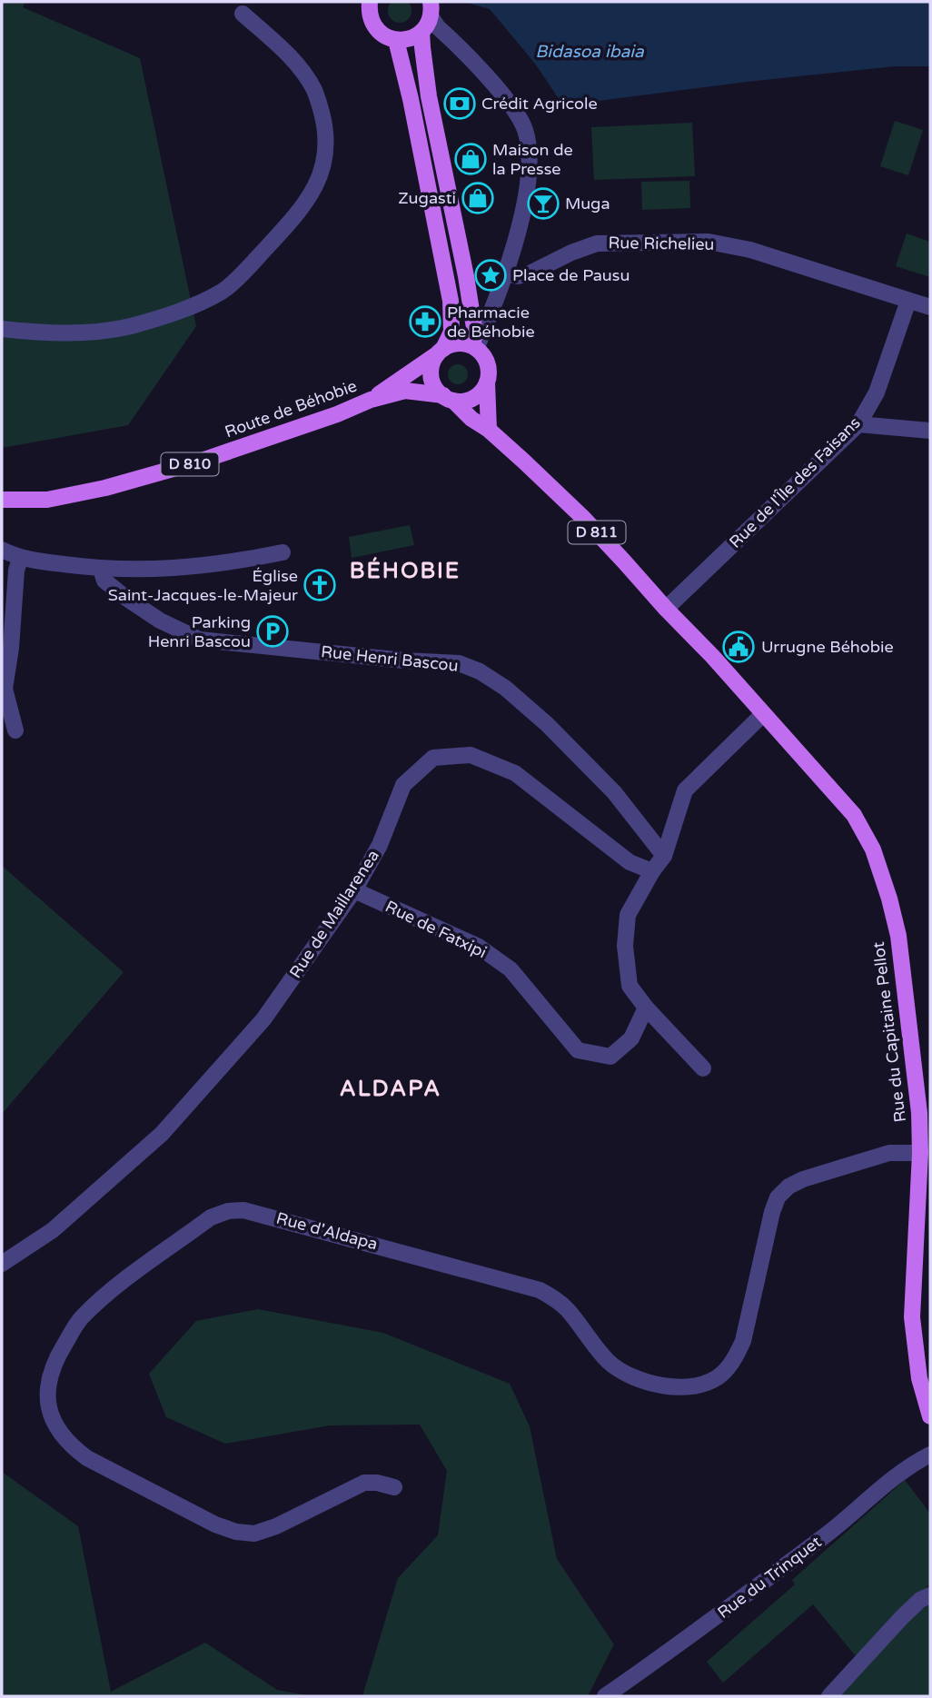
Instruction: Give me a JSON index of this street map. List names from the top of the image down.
{
  "streets": {
    "main road": [
      "Route de Béhobie",
      "D 810",
      "D 811",
      "Rue du Capitaine Pellot"
    ],
    "street": [
      "Rue Richelieu",
      "Rue de l'Île des Faisans",
      "Rue Henri Bascou",
      "Rue de Maillarenea",
      "Rue de Fatxipi",
      "Rue d'Aldapa",
      "Rue du Trinquet"
    ]
  },
  "crossings": [
    ["Rue Richelieu", "Rue de l'Île des Faisans"],
    ["Route de Béhobie", "D 811"],
    ["Rue de l'Île des Faisans", "D 811"],
    ["Rue de l'Île des Faisans", "Rue du Capitaine Pellot"],
    ["D 811", "Rue du Capitaine Pellot"],
    ["Rue de Maillarenea", "Rue de Fatxipi"],
    ["Rue du Capitaine Pellot", "Rue d'Aldapa"]
  ],
  "districts": ["BÉHOBIE", "ALDAPA"],
  "water": ["Bidasoa ibaia"],
  "places": {
    "bank": ["Crédit Agricole"],
    "shop": ["Maison de la Presse", "Zugasti"],
    "bar": ["Muga"],
    "place": ["Place de Pausu"],
    "pharmacy": ["Pharmacie de Béhobie"],
    "church": ["Église Saint-Jacques-le-Majeur"],
    "parking": ["Parking Henri Bascou"],
    "public building": ["Urrugne Béhobie"]
  }
}
